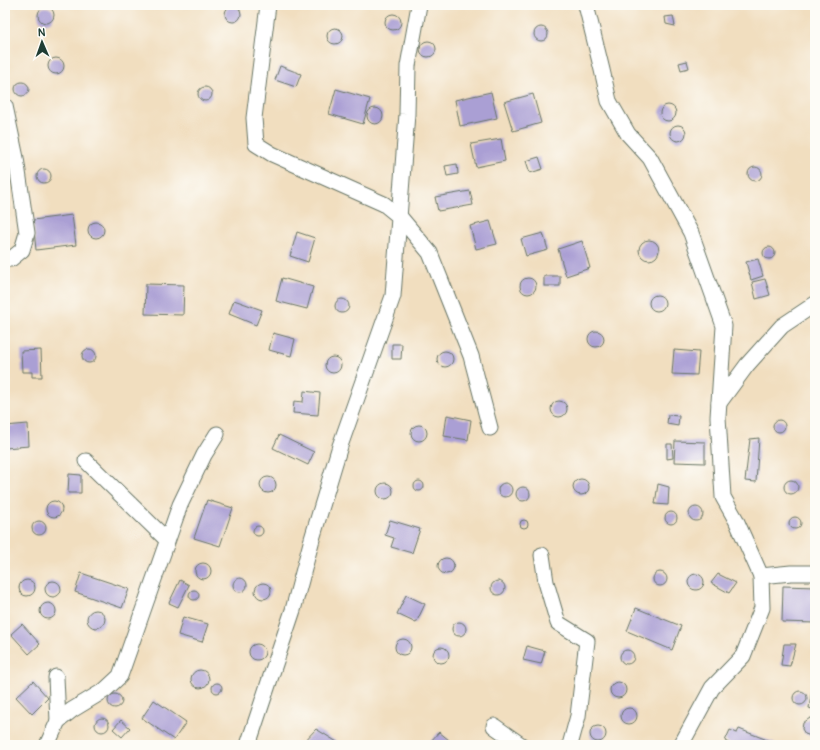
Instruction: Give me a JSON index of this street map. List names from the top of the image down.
{
  "north": "top"
}
